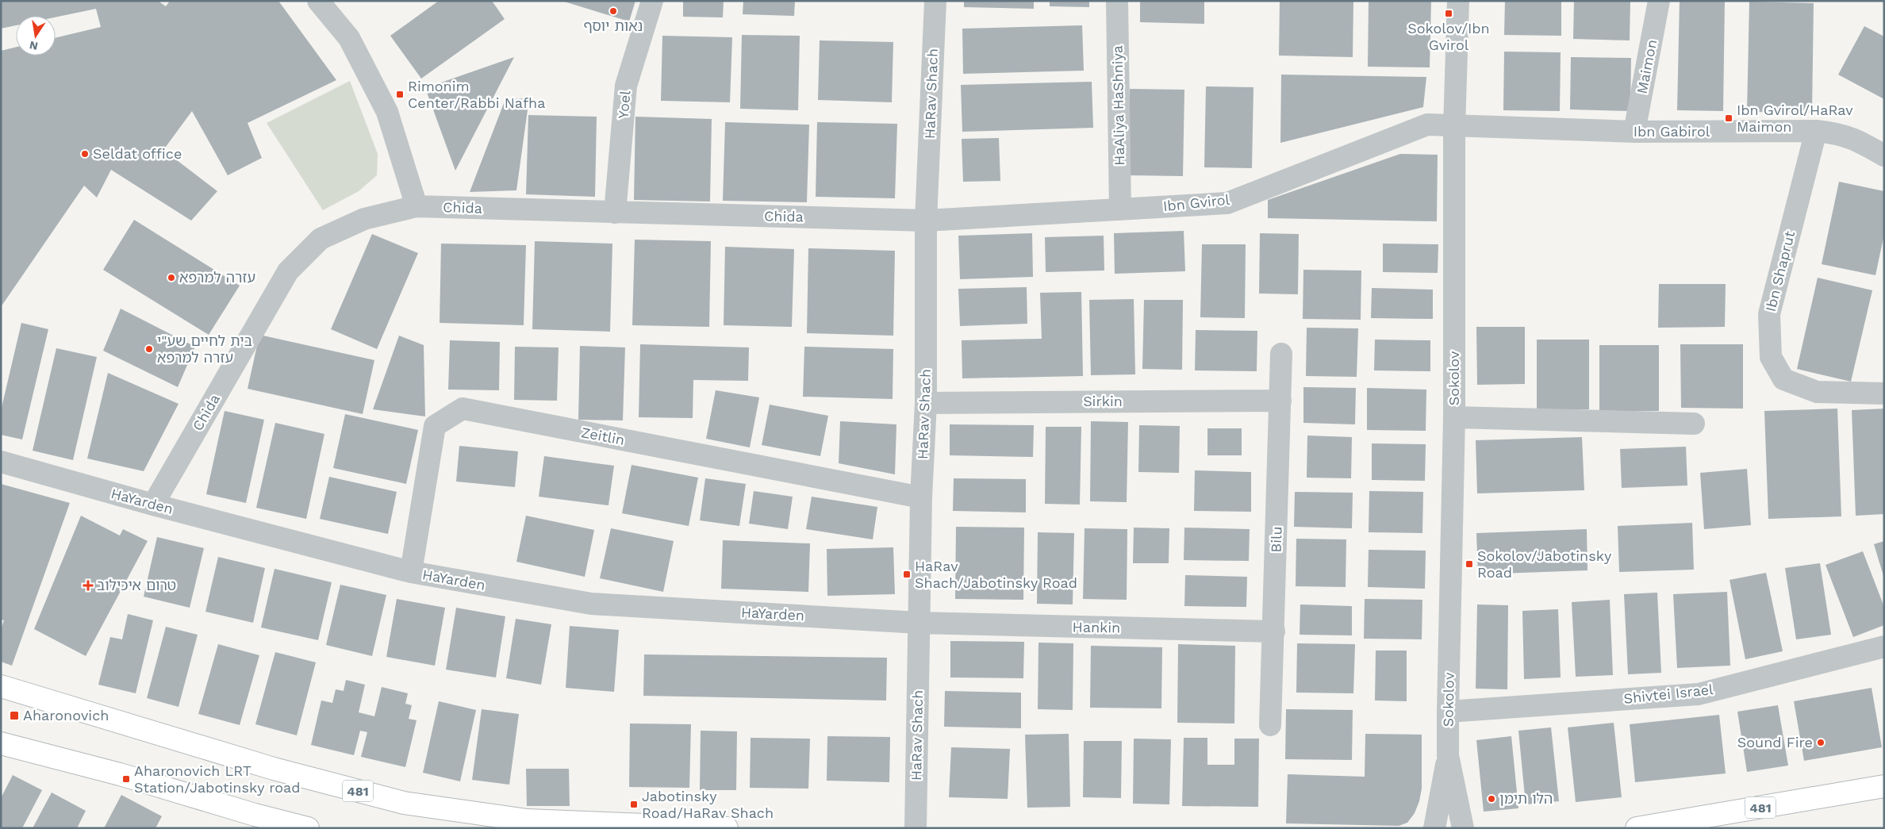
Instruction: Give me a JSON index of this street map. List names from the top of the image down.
{
  "streets": {
    "main road": ["481"],
    "street": [
      "Maimon",
      "HaRav Shach",
      "Yoel",
      "HaAliya HaShniya",
      "Ibn Gabirol",
      "Ibn Gvirol",
      "Chida",
      "Ibn Shaprut",
      "Sokolov",
      "Sirkin",
      "Zeitlin",
      "HaYarden",
      "Bilu",
      "Hankin",
      "Shivtei Israel"
    ]
  },
  "crossings": [
    ["Maimon", "Ibn Gabirol"],
    ["HaRav Shach", "Ibn Gvirol"],
    ["HaRav Shach", "Chida"],
    ["HaRav Shach", "Sirkin"],
    ["HaRav Shach", "Zeitlin"],
    ["HaRav Shach", "HaYarden"],
    ["HaRav Shach", "Hankin"],
    ["Yoel", "Chida"],
    ["HaAliya HaShniya", "Ibn Gvirol"],
    ["Ibn Gabirol", "Ibn Gvirol"],
    ["Ibn Gabirol", "Ibn Shaprut"],
    ["Ibn Gabirol", "Sokolov"],
    ["Ibn Gvirol", "Chida"],
    ["Ibn Gvirol", "Sokolov"],
    ["Chida", "HaYarden"],
    ["Sokolov", "Shivtei Israel"],
    ["Sirkin", "Bilu"],
    ["Zeitlin", "HaYarden"],
    ["HaYarden", "Hankin"],
    ["Bilu", "Hankin"]
  ],
  "places": {
    "other": [
      "נאות יוסף",
      "Seldat office",
      "עזרה למרפא",
      "בית לחיים שע\"י עזרה למרפא",
      "Sound Fire",
      "הלו תימן"
    ],
    "transit": [
      "Sokolov/Ibn Gvirol",
      "Rimonim Center/Rabbi Nafha",
      "Ibn Gvirol/HaRav Maimon",
      "Sokolov/Jabotinsky Road",
      "HaRav Shach/Jabotinsky Road",
      "Aharonovich",
      "Aharonovich LRT Station/Jabotinsky road",
      "Jabotinsky Road/HaRav Shach"
    ],
    "health": ["טרום איכילוב"]
  },
  "north": "bottom"
}
